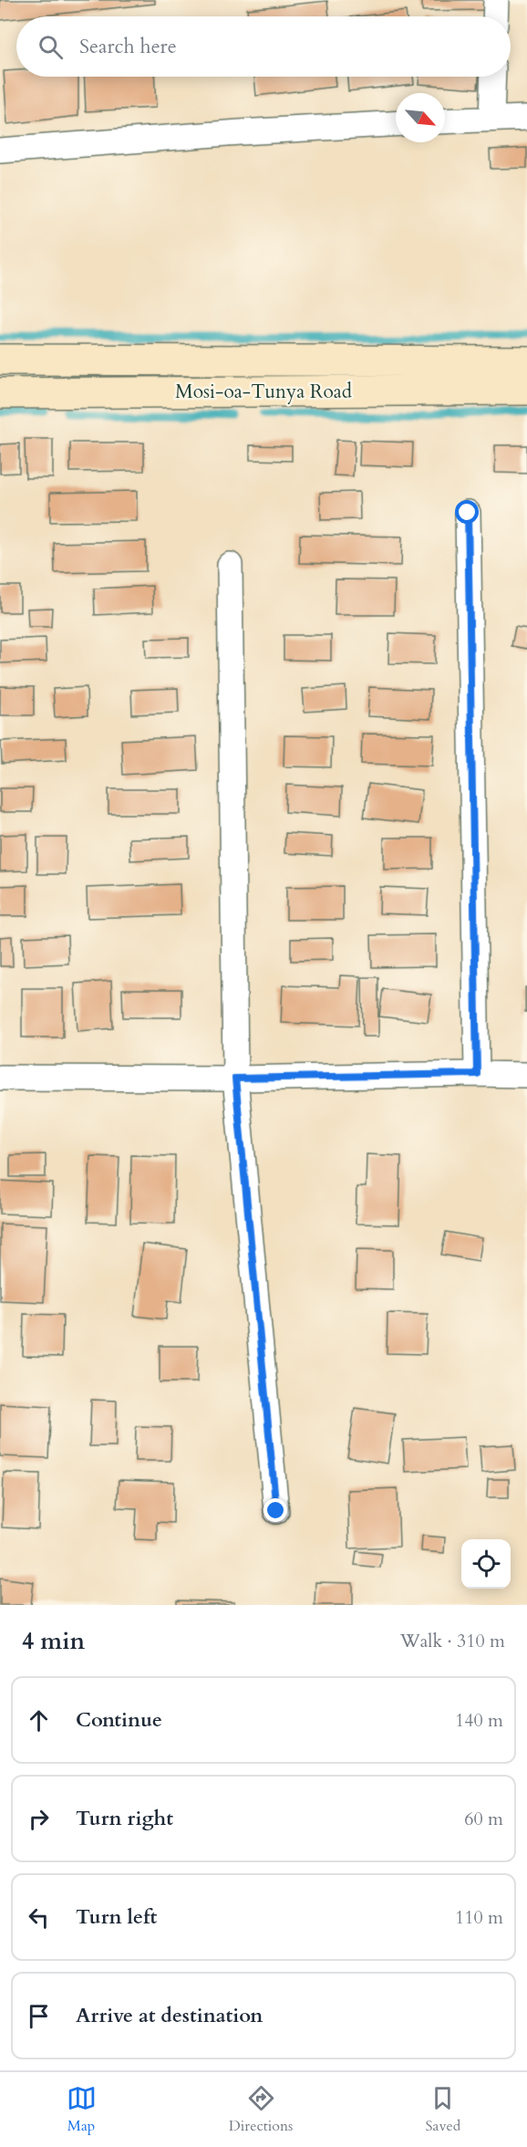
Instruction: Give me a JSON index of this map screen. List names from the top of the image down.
{
  "streets": {
    "main road": ["Mosi-oa-Tunya Road"]
  },
  "north": "bottom right",
  "page": {
    "search": "Search here",
    "heading": ["4 min", "Walk · 310 m"],
    "list": [
      ["Continue", "140 m"],
      ["Turn right", "60 m"],
      ["Turn left", "110 m"],
      "Arrive at destination"
    ],
    "nav": ["Map", "Directions", "Saved"]
  }
}
